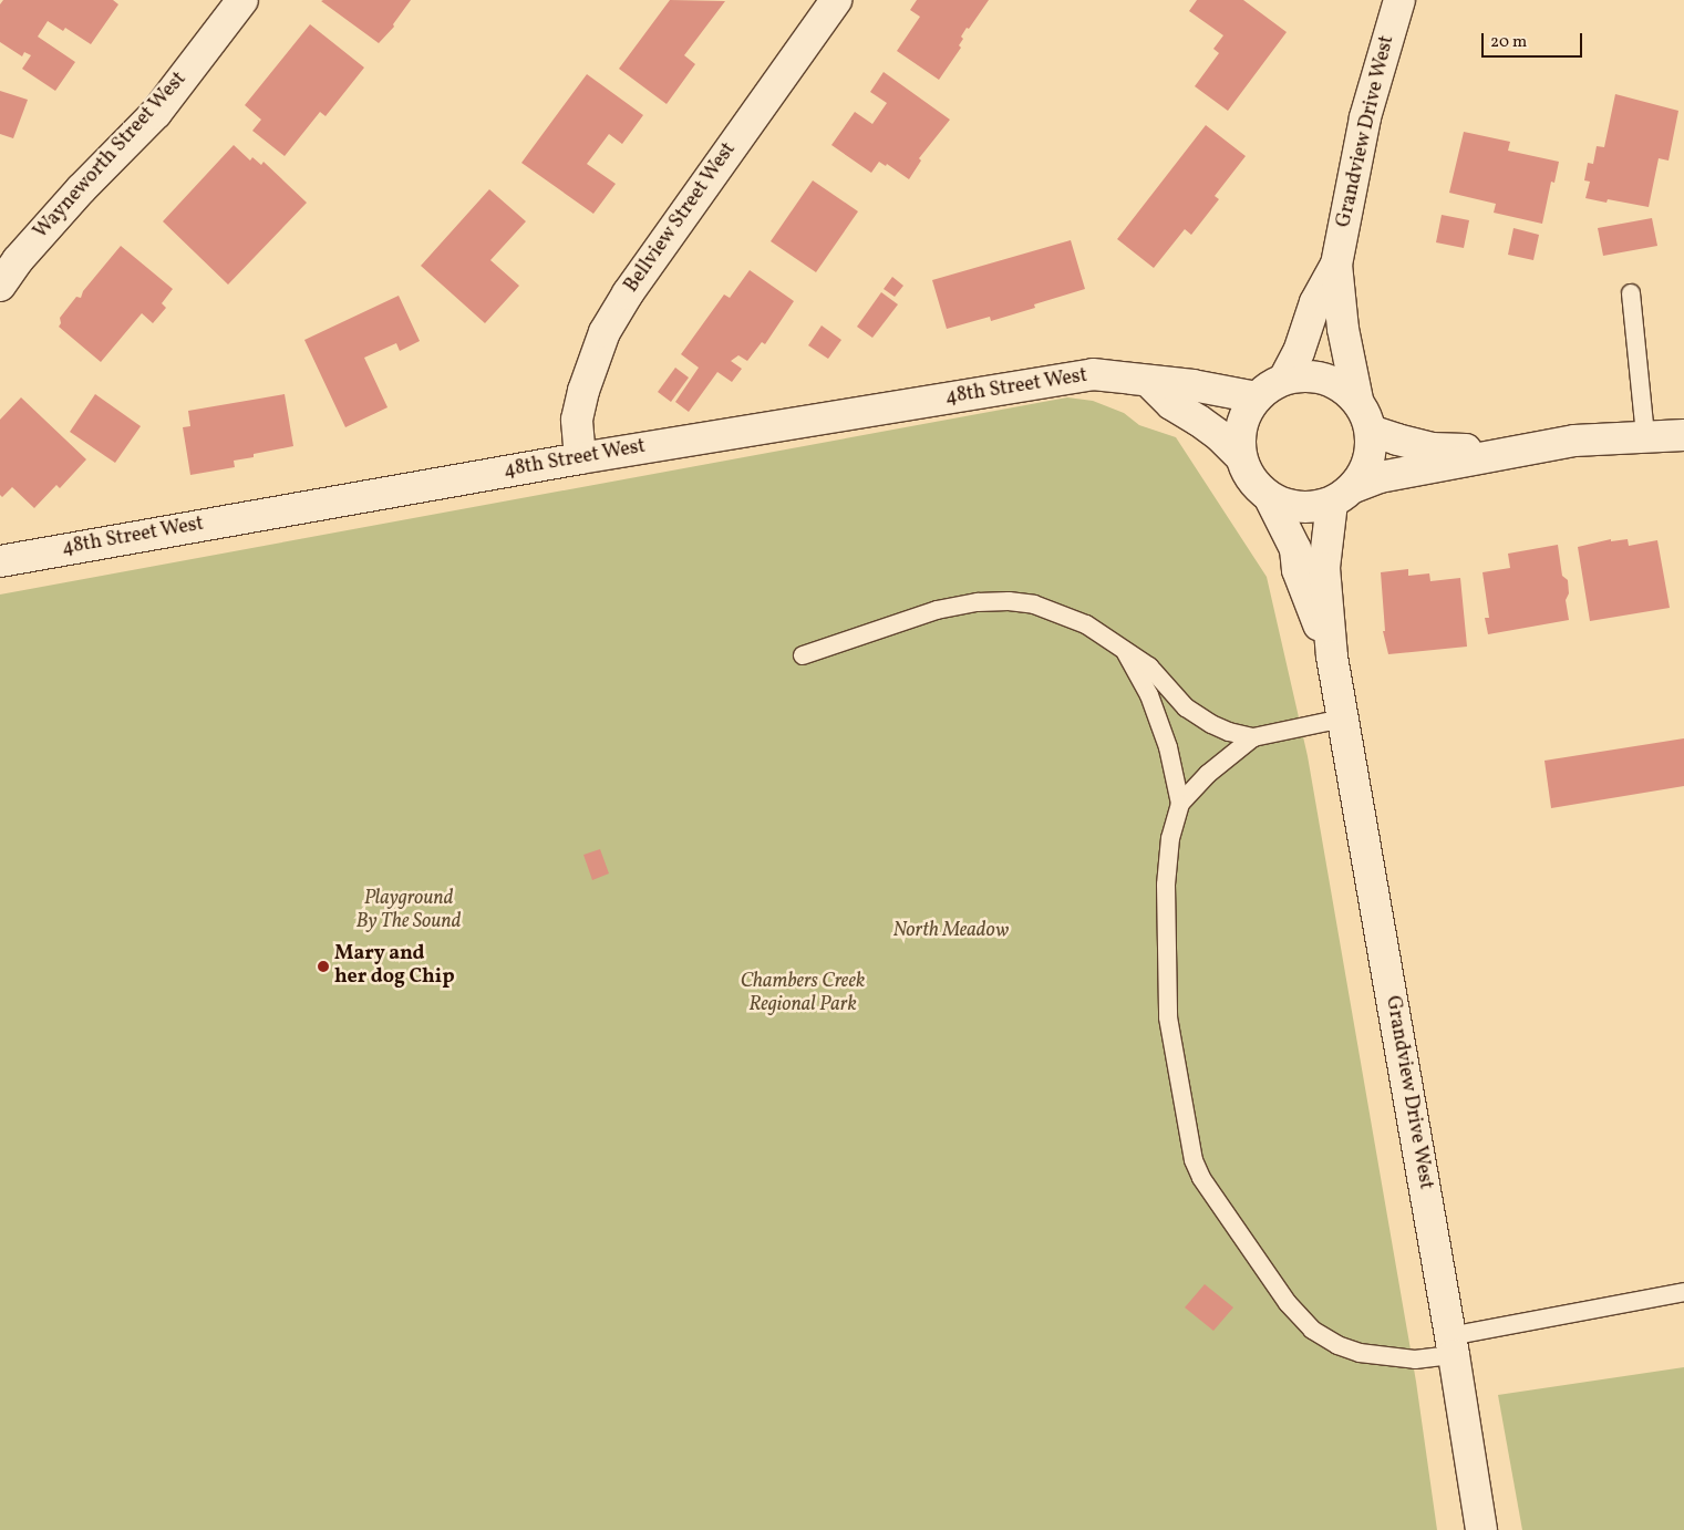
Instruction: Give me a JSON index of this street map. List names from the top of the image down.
{
  "streets": {
    "street": [
      "Grandview Drive West",
      "Wayneworth Street West",
      "Bellview Street West",
      "48th Street West"
    ]
  },
  "crossings": [
    ["Grandview Drive West", "48th Street West"],
    ["Bellview Street West", "48th Street West"]
  ],
  "parks": ["Playground By The Sound", "North Meadow", "Chambers Creek Regional Park"],
  "places": ["Mary and her dog Chip"],
  "scale_bar": "20 m"
}
